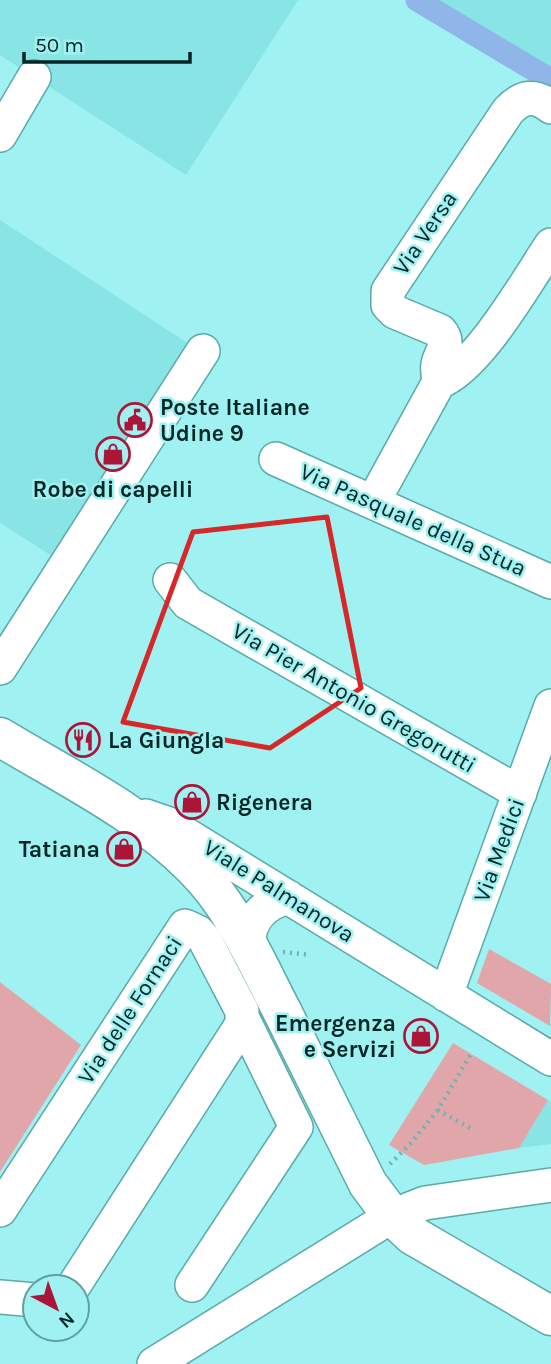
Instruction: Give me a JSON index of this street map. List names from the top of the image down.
{
  "streets": {
    "main road": ["Viale Palmanova"],
    "street": [
      "Via Versa",
      "Via Pasquale della Stua",
      "Via Pier Antonio Gregorutti",
      "Via Medici",
      "Via delle Fornaci"
    ]
  },
  "crossings": [
    ["Via Versa", "Via Pasquale della Stua"],
    ["Via Pier Antonio Gregorutti", "Via Medici"],
    ["Via Medici", "Viale Palmanova"]
  ],
  "places": {
    "public building": ["Poste Italiane Udine 9"],
    "shop": [
      "Robe di capelli",
      "Rigenera",
      "Tatiana",
      "Emergenza e Servizi"
    ],
    "restaurant": ["La Giungla"]
  },
  "scale_bar": "50 m",
  "north": "bottom right"
}
